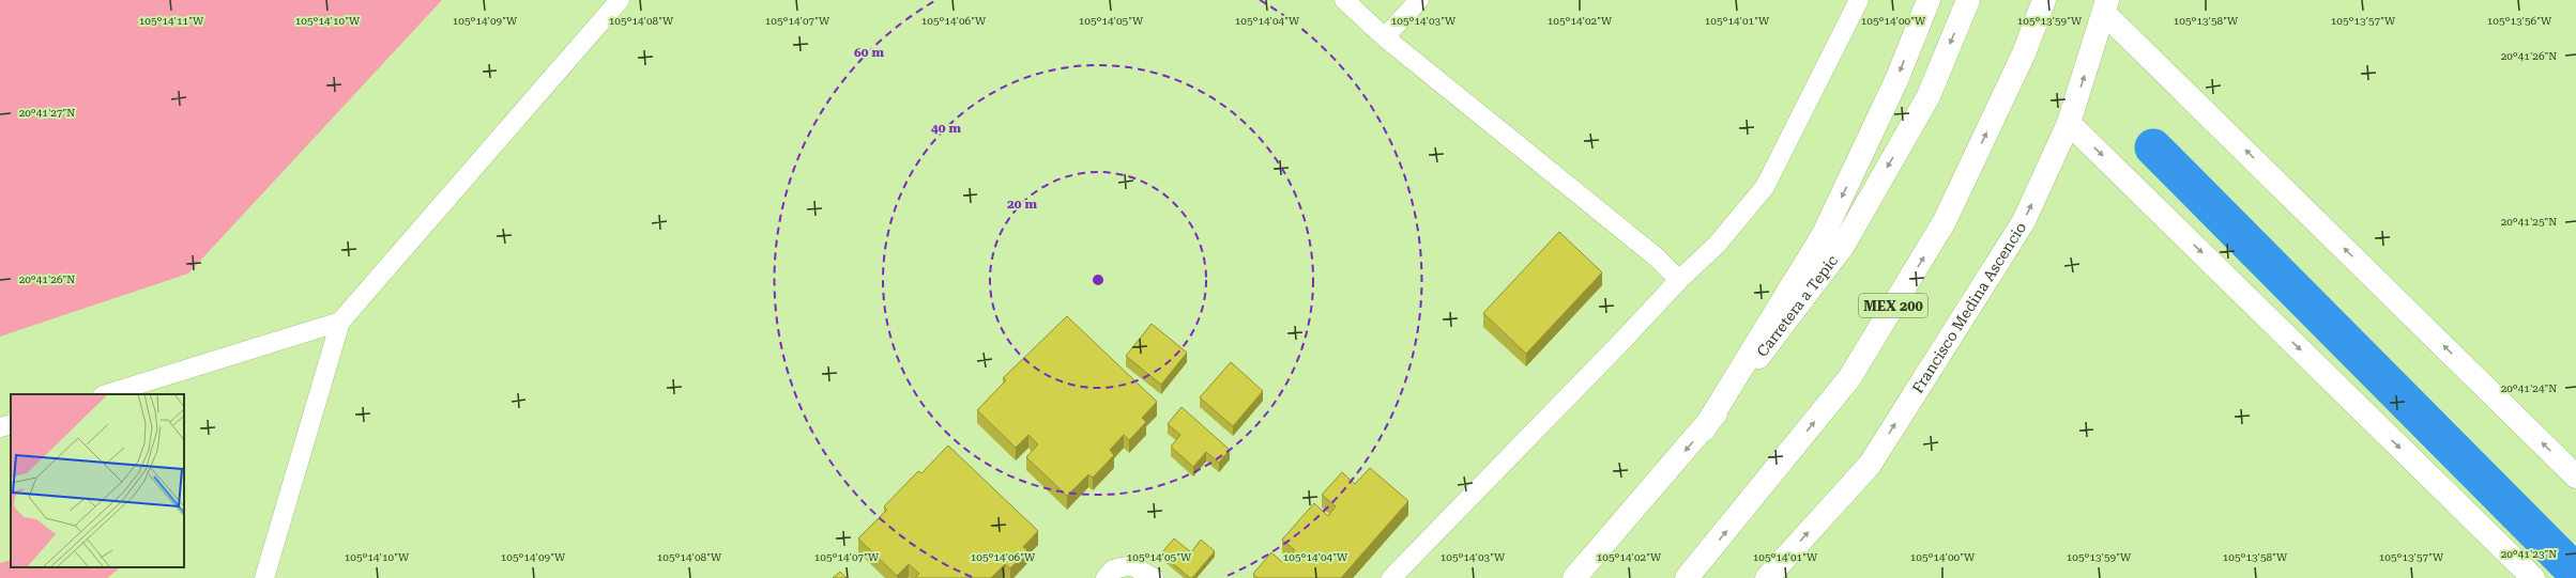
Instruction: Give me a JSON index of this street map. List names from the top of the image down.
{
  "streets": {
    "main road": ["Carretera a Tepic", "MEX 200", "Francisco Medina Ascencio"]
  },
  "coordinates": [
    "105°14'11\"W",
    "105°14'10\"W",
    "105°14'09\"W",
    "105°14'08\"W",
    "105°14'07\"W",
    "105°14'06\"W",
    "105°14'05\"W",
    "105°14'04\"W",
    "105°14'03\"W",
    "105°14'02\"W",
    "105°14'01\"W",
    "105°14'00\"W",
    "105°13'59\"W",
    "105°13'58\"W",
    "105°13'57\"W",
    "105°13'56\"W",
    "20°41'26\"N",
    "20°41'27\"N",
    "20°41'25\"N",
    "20°41'24\"N",
    "20°41'23\"N"
  ],
  "rings": ["60 m", "40 m", "20 m"]
}
